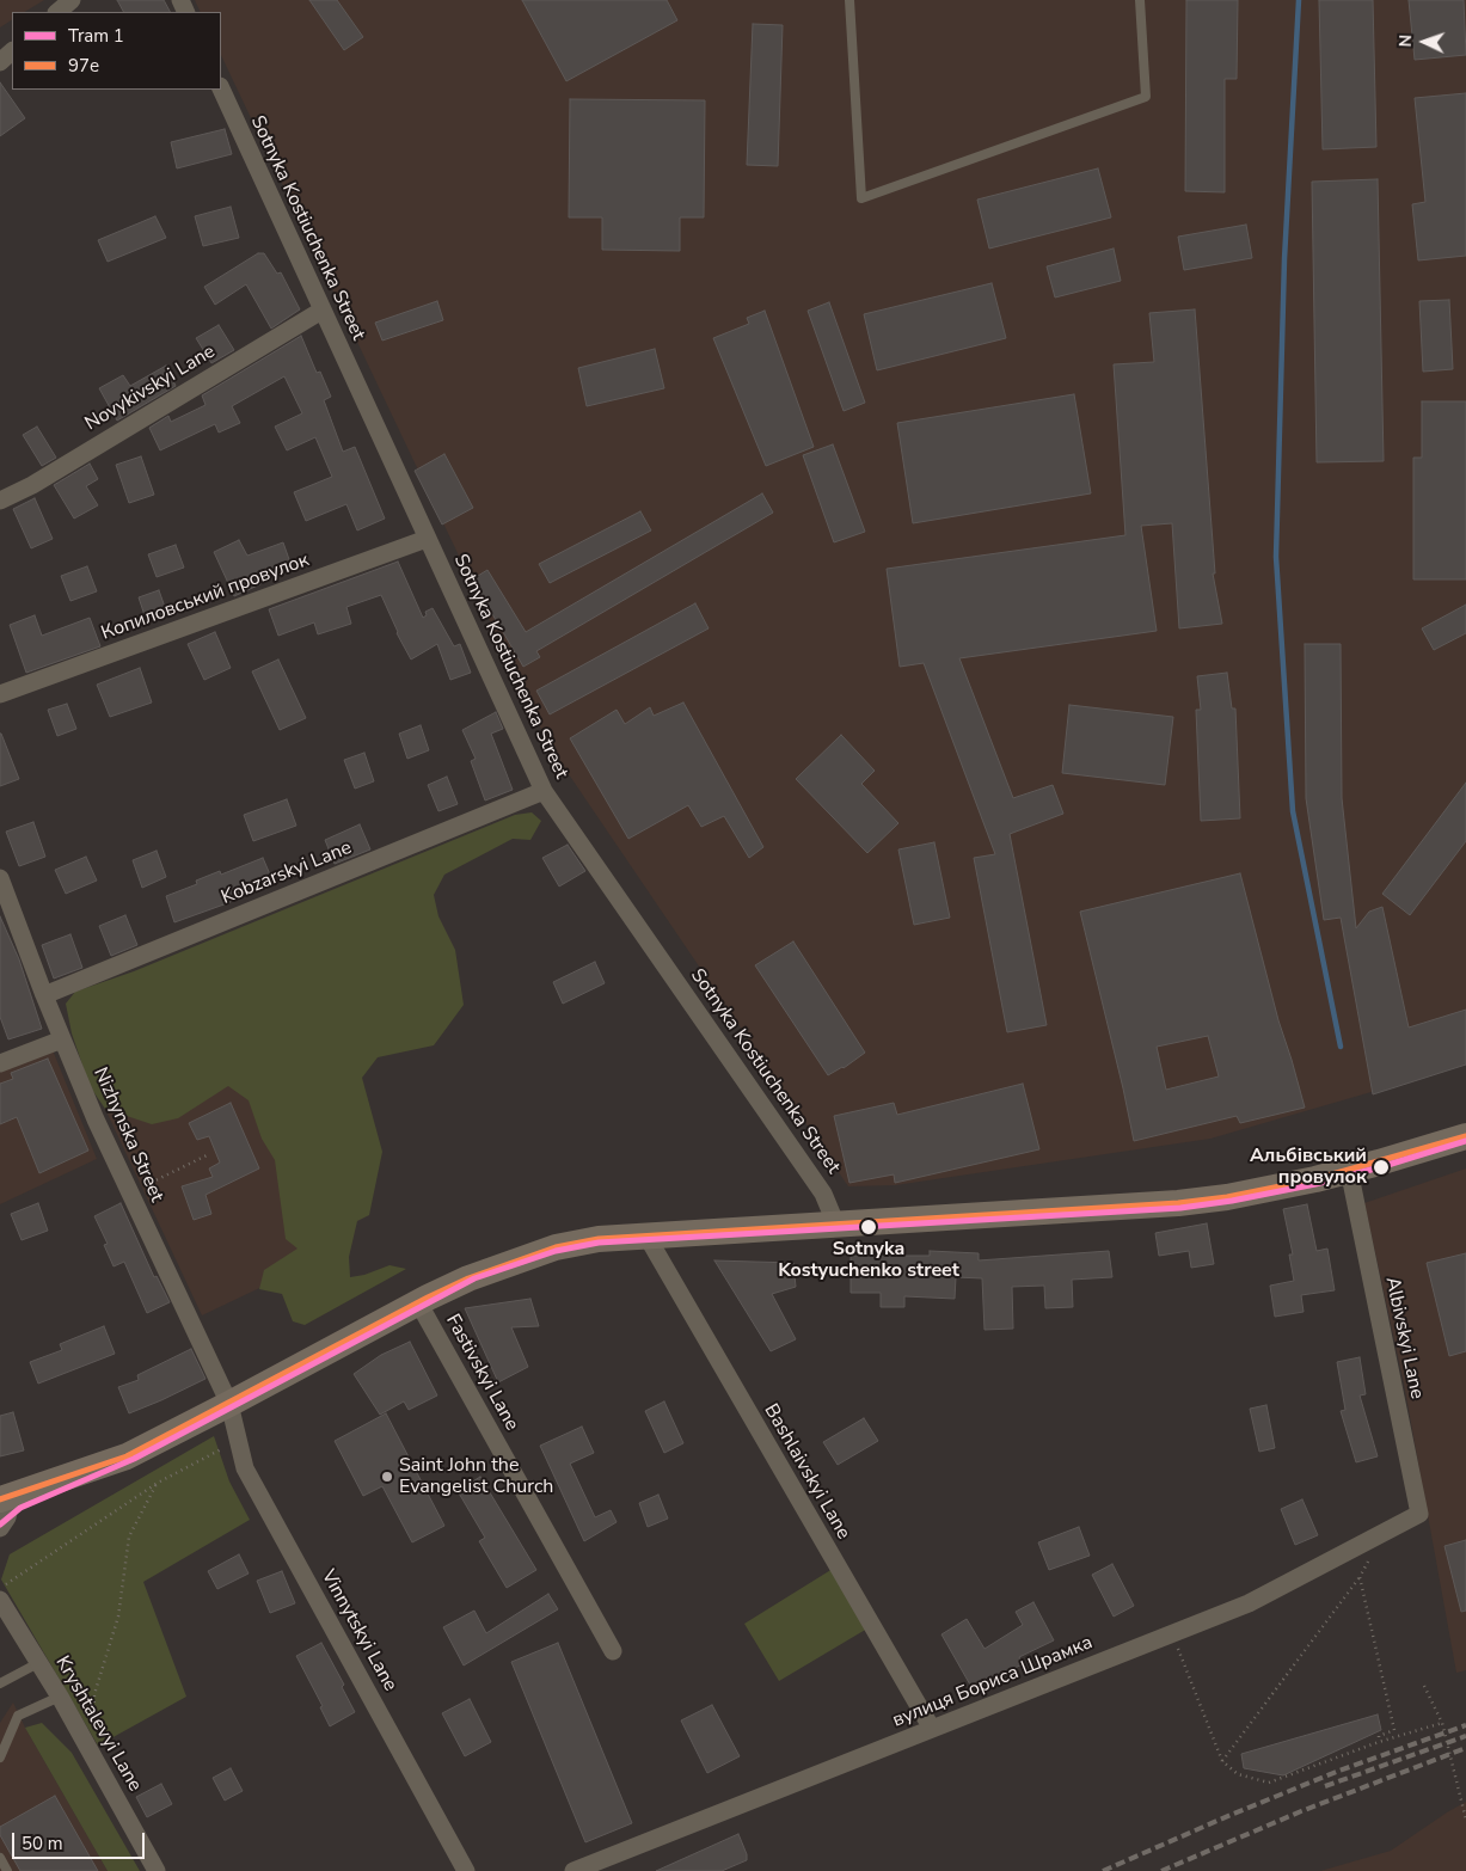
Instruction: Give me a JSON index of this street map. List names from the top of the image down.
{
  "streets": {
    "street": [
      "Sotnyka Kostiuchenka Street",
      "Novykivskyi Lane",
      "Копиловський провулок",
      "Kobzarskyi Lane",
      "Nizhynska Street",
      "Albivskyi Lane",
      "Fastivskyi Lane",
      "Bashlaivskyi Lane",
      "Vinnytskyi Lane",
      "вулиця Бориса Шрамка",
      "Kryshtalevyi Lane"
    ]
  },
  "crossings": [
    ["Sotnyka Kostiuchenka Street", "Novykivskyi Lane"],
    ["Sotnyka Kostiuchenka Street", "Копиловський провулок"],
    ["Sotnyka Kostiuchenka Street", "Kobzarskyi Lane"],
    ["Kobzarskyi Lane", "Nizhynska Street"],
    ["Nizhynska Street", "Vinnytskyi Lane"],
    ["Albivskyi Lane", "вулиця Бориса Шрамка"],
    ["Bashlaivskyi Lane", "вулиця Бориса Шрамка"]
  ],
  "places": ["Альбівський провулок", "Sotnyka Kostyuchenko street", "Saint John the Evangelist Church"],
  "lines": ["transit line 97е", "tram line 1"],
  "legend": ["Tram 1", "97е"],
  "scale_bar": "50 m",
  "north": "left"
}
